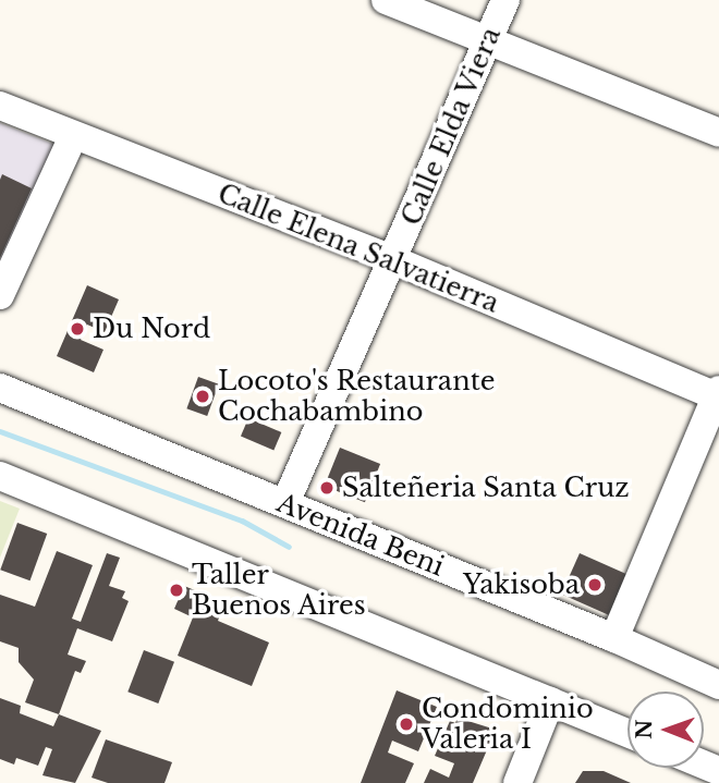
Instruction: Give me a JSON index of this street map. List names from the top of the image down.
{
  "streets": {
    "street": ["Calle Elda Viera", "Calle Elena Salvatierra", "Avenida Beni"]
  },
  "crossings": [
    ["Calle Elda Viera", "Calle Elena Salvatierra"],
    ["Calle Elda Viera", "Avenida Beni"]
  ],
  "places": [
    "Du Nord",
    "Locoto's Restaurante Cochabambino",
    "Salteñeria Santa Cruz",
    "Yakisoba",
    "Taller Buenos Aires",
    "Condominio Valeria I"
  ],
  "north": "left"
}
